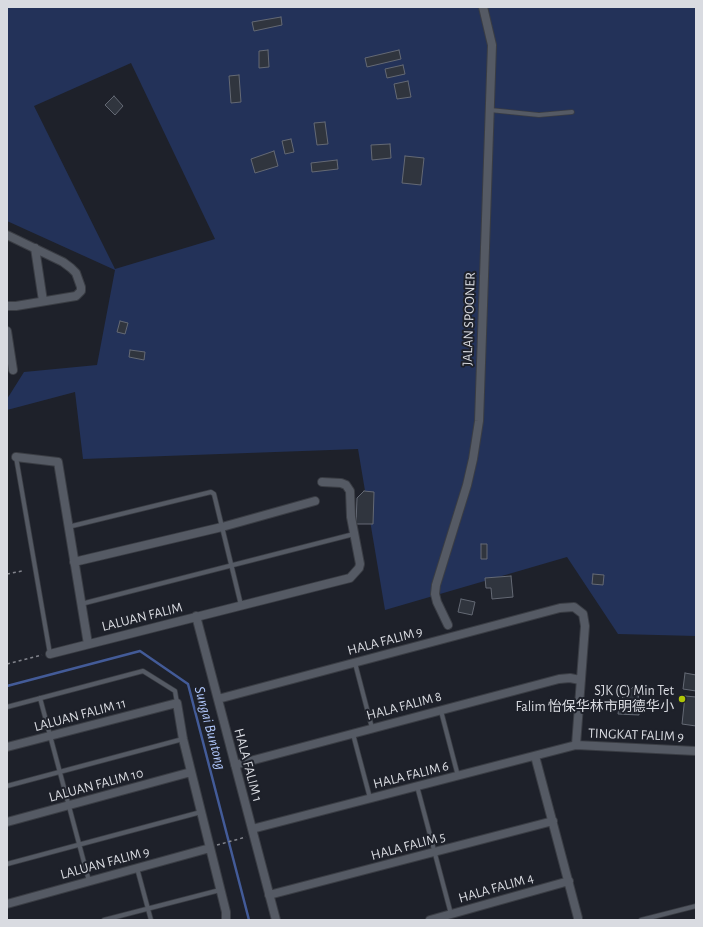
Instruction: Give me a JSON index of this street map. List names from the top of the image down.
{
  "streets": {
    "street": [
      "JALAN SPOONER",
      "LALUAN FALIM",
      "HALA FALIM 9",
      "HALA FALIM 8",
      "LALUAN FALIM 11",
      "TINGKAT FALIM 9",
      "HALA FALIM 1",
      "HALA FALIM 6",
      "LALUAN FALIM 10",
      "HALA FALIM 5",
      "LALUAN FALIM 9",
      "HALA FALIM 4"
    ]
  },
  "crossings": [
    ["LALUAN FALIM", "HALA FALIM 1"],
    ["HALA FALIM 9", "HALA FALIM 8"],
    ["HALA FALIM 9", "HALA FALIM 1"],
    ["HALA FALIM 8", "HALA FALIM 1"],
    ["TINGKAT FALIM 9", "HALA FALIM 6"],
    ["HALA FALIM 1", "HALA FALIM 6"],
    ["HALA FALIM 1", "HALA FALIM 5"]
  ],
  "water": ["Sungai Buntong"],
  "places": ["SJK (C) Min Tet Falim 怡保华林市明德华小"]
}
